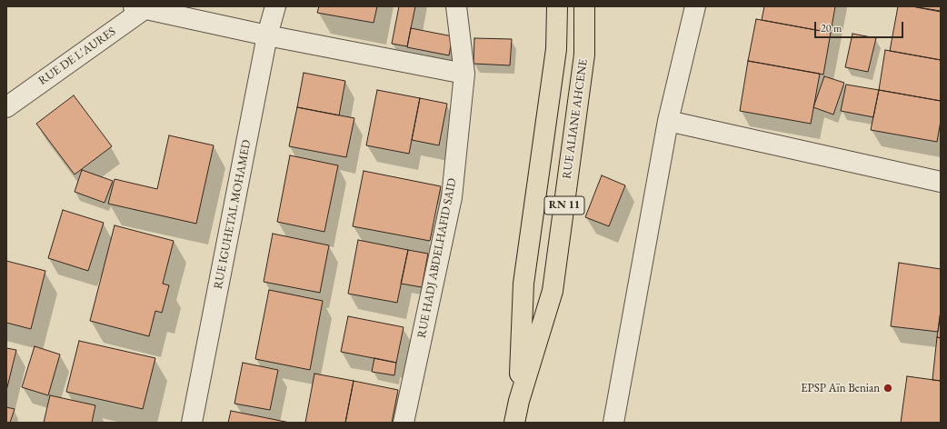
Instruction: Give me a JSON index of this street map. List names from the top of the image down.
{
  "streets": {
    "main road": ["RUE ALIANE AHCENE", "RN 11"],
    "street": ["RUE DE L'AURES", "RUE IGUHETAL MOHAMED", "RUE HADJ ABDELHAFID SAID"]
  },
  "places": ["EPSP Aïn Benian"],
  "scale_bar": "20 m"
}
